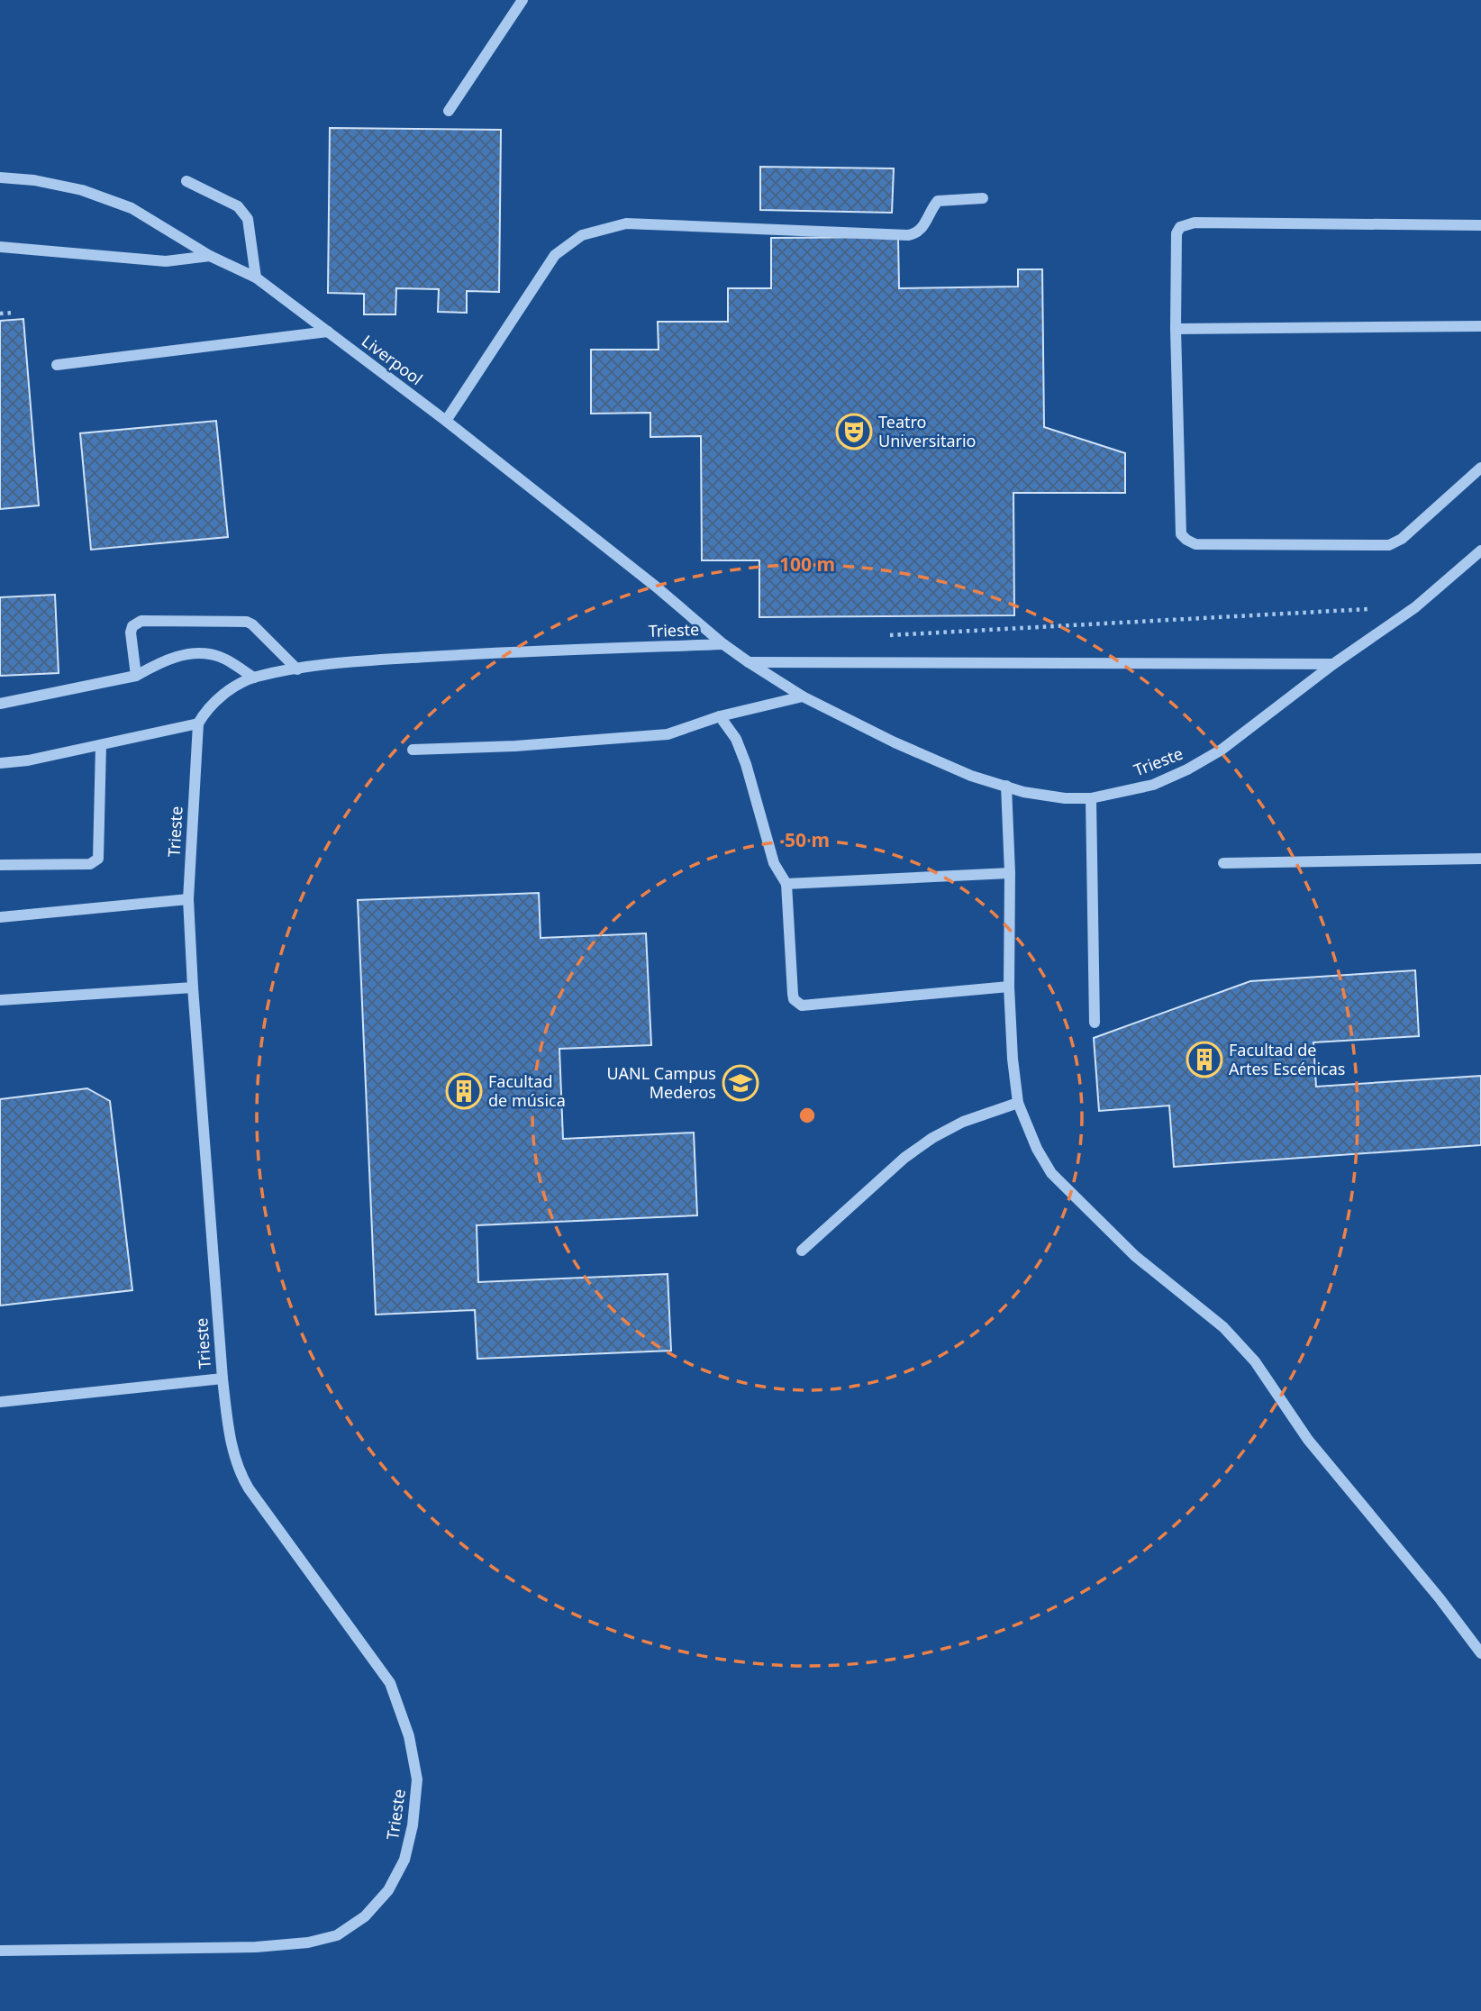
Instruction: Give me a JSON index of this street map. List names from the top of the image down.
{
  "streets": {
    "street": ["Liverpool", "Trieste"]
  },
  "crossings": [
    ["Liverpool", "Trieste"]
  ],
  "places": {
    "theatre": ["Teatro Universitario"],
    "building": ["Facultad de Artes Escénicas", "Facultad de música"],
    "school or university": ["UANL Campus Mederos"]
  },
  "rings": ["100 m", "50 m"]
}
